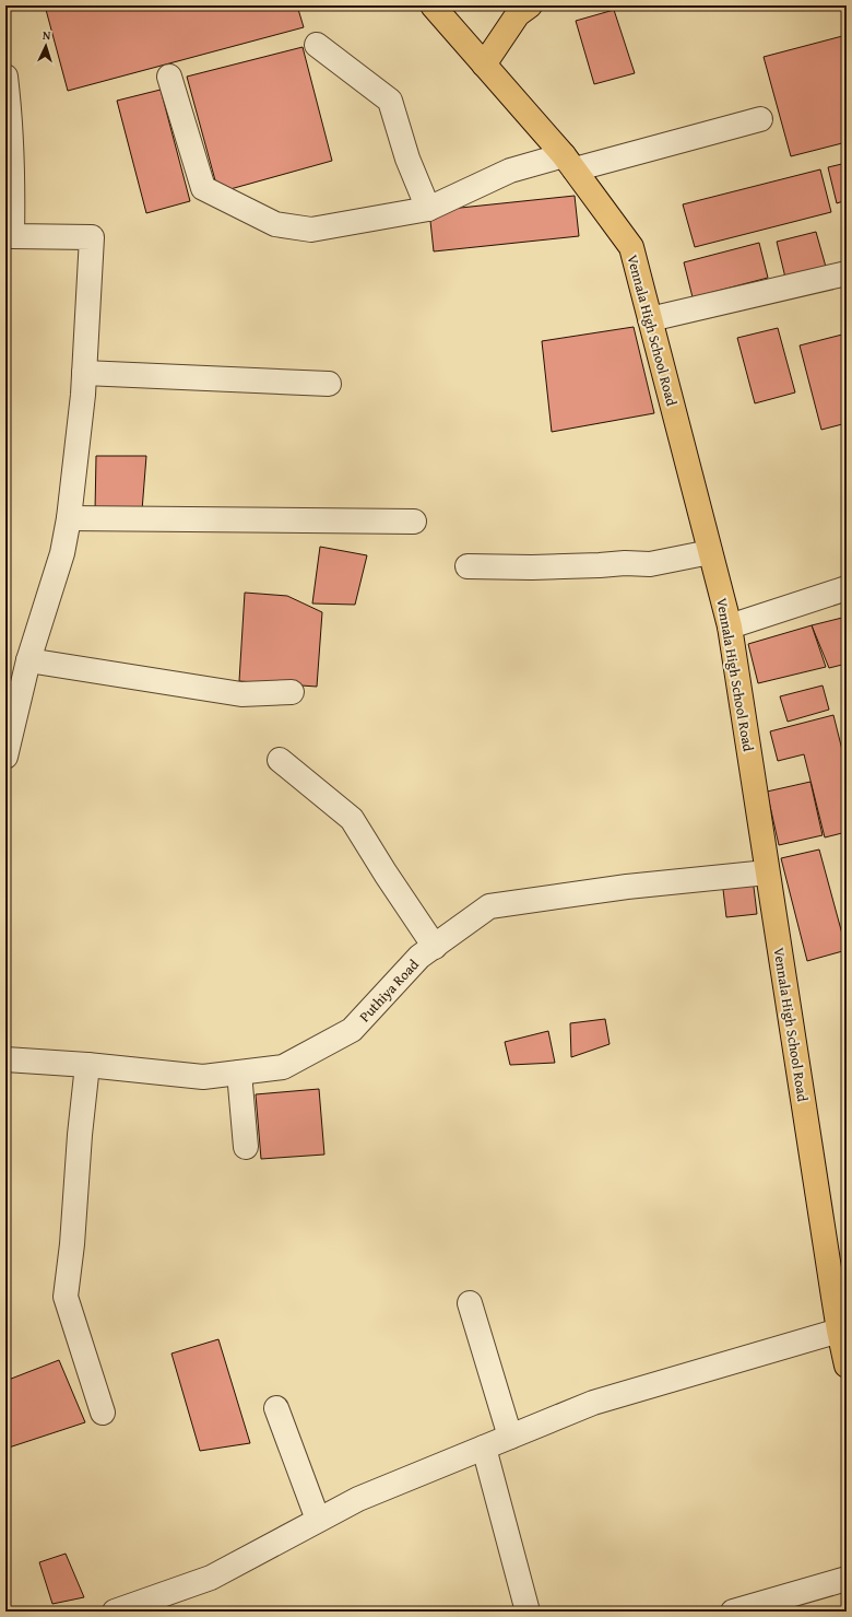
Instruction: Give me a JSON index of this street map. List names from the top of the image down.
{
  "streets": {
    "main road": ["Vennala High School Road"],
    "street": ["Puthiya Road"]
  },
  "crossings": [
    ["Vennala High School Road", "Puthiya Road"]
  ],
  "north": "top"
}
